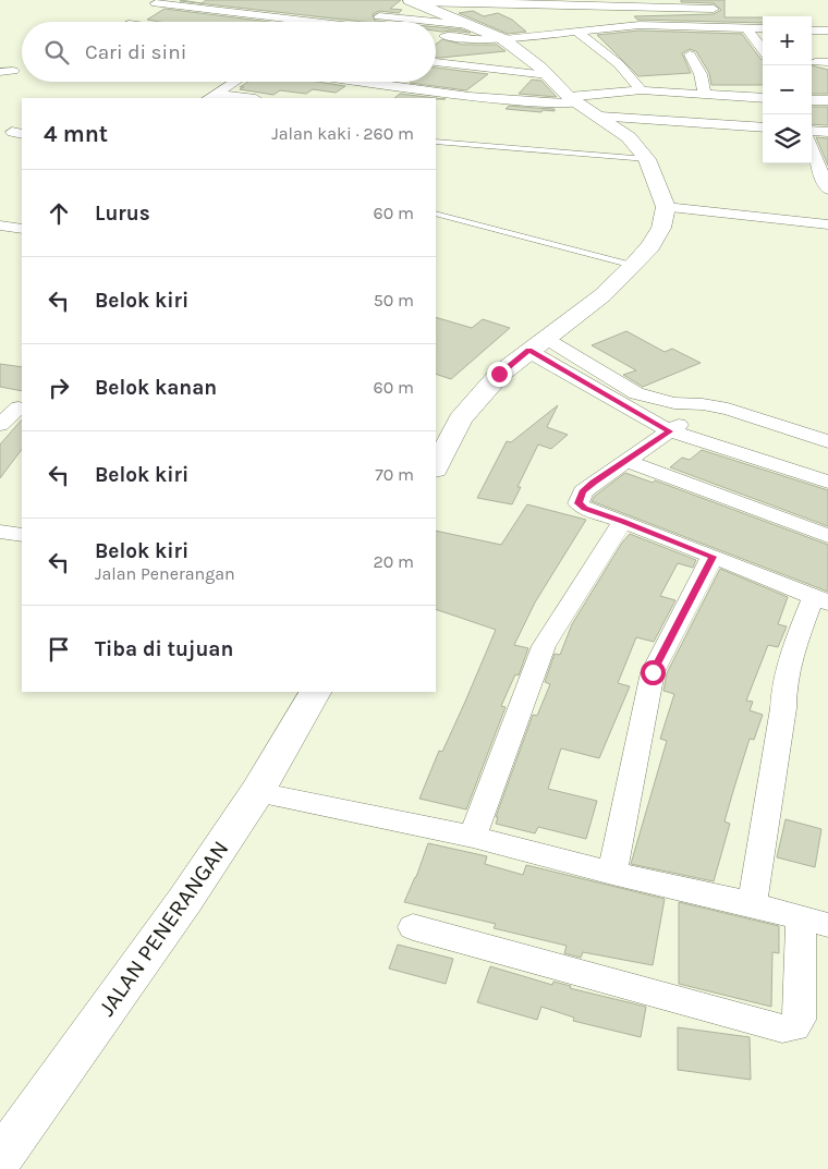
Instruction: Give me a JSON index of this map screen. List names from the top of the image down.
{
  "streets": {
    "street": ["JALAN PENERANGAN"]
  },
  "page": {
    "map_buttons": ["+", "−"],
    "search": "Cari di sini",
    "heading": ["4 mnt", "Jalan kaki · 260 m"],
    "list": [
      ["Lurus", "60 m"],
      ["Belok kiri", "50 m"],
      ["Belok kanan", "60 m"],
      ["Belok kiri", "70 m"],
      ["Belok kiri", "Jalan Penerangan", "20 m"],
      "Tiba di tujuan"
    ]
  }
}
